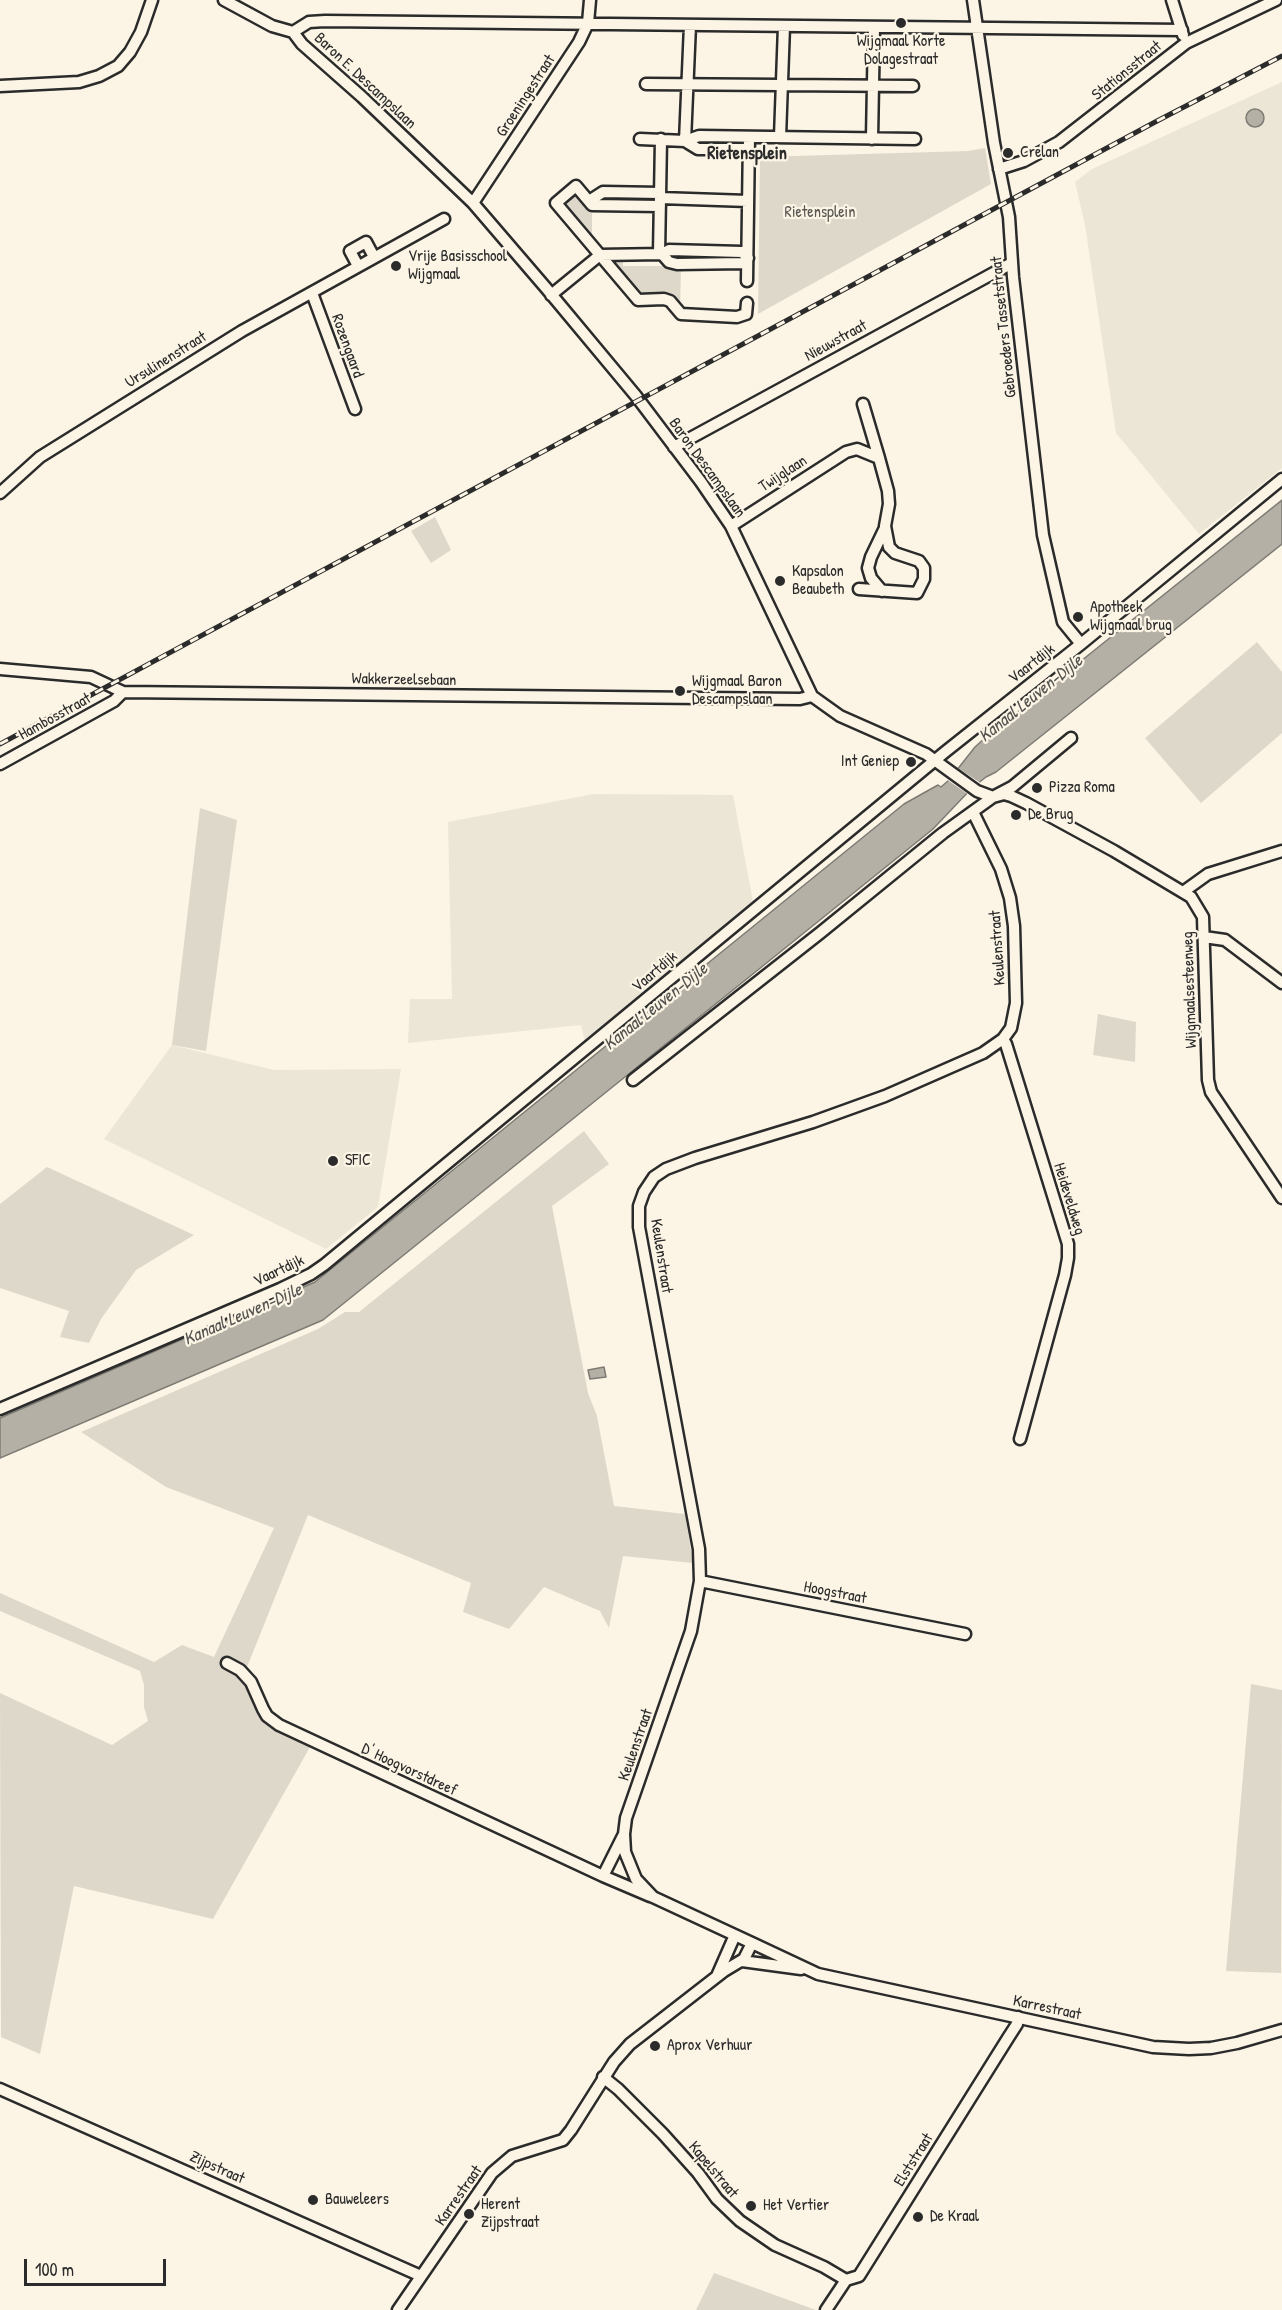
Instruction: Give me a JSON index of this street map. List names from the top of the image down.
{
  "streets": {
    "street": [
      "Stationsstraat",
      "Baron E. Descampslaan",
      "Groeningestraat",
      "Gebroeders Tassetstraat",
      "Nieuwstraat",
      "Rozengaard",
      "Ursulinenstraat",
      "Baron Descampslaan",
      "Twijglaan",
      "Vaartdijk",
      "Wakkerzeelsebaan",
      "Hambosstraat",
      "Keulenstraat",
      "Wijgmaalsesteenweg",
      "Heideveldweg",
      "Hoogstraat",
      "D' Hoogvorstdreef",
      "Karrestraat",
      "Elststraat",
      "Zijpstraat",
      "Kapelstraat"
    ]
  },
  "crossings": [
    ["Stationsstraat", "Gebroeders Tassetstraat"],
    ["Baron E. Descampslaan", "Groeningestraat"],
    ["Baron E. Descampslaan", "Baron Descampslaan"],
    ["Groeningestraat", "Baron Descampslaan"],
    ["Gebroeders Tassetstraat", "Nieuwstraat"],
    ["Gebroeders Tassetstraat", "Vaartdijk"],
    ["Nieuwstraat", "Baron Descampslaan"],
    ["Rozengaard", "Ursulinenstraat"],
    ["Baron Descampslaan", "Twijglaan"],
    ["Baron Descampslaan", "Vaartdijk"],
    ["Baron Descampslaan", "Wakkerzeelsebaan"],
    ["Baron Descampslaan", "Wijgmaalsesteenweg"],
    ["Vaartdijk", "Wijgmaalsesteenweg"],
    ["Wakkerzeelsebaan", "Hambosstraat"],
    ["Keulenstraat", "Heideveldweg"],
    ["Keulenstraat", "Hoogstraat"],
    ["Keulenstraat", "D' Hoogvorstdreef"],
    ["Keulenstraat", "Karrestraat"],
    ["Karrestraat", "Elststraat"],
    ["Karrestraat", "Zijpstraat"],
    ["Karrestraat", "Kapelstraat"],
    ["Elststraat", "Kapelstraat"]
  ],
  "districts": ["Rietensplein"],
  "water": ["Kanaal Leuven-Dijle"],
  "parks": ["Rietensplein"],
  "places": [
    "Wijgmaal Korte Dolagestraat",
    "Crelan",
    "Vrije Basisschool Wijgmaal",
    "Kapsalon Beaubeth",
    "Apotheek Wijgmaal brug",
    "Wijgmaal Baron Descampslaan",
    "Int Geniep",
    "Pizza Roma",
    "De Brug",
    "SFIC",
    "Aprox Verhuur",
    "Bauweleers",
    "Het Vertier",
    "Herent Zijpstraat",
    "De Kraal"
  ],
  "scale_bar": "100 m"
}
